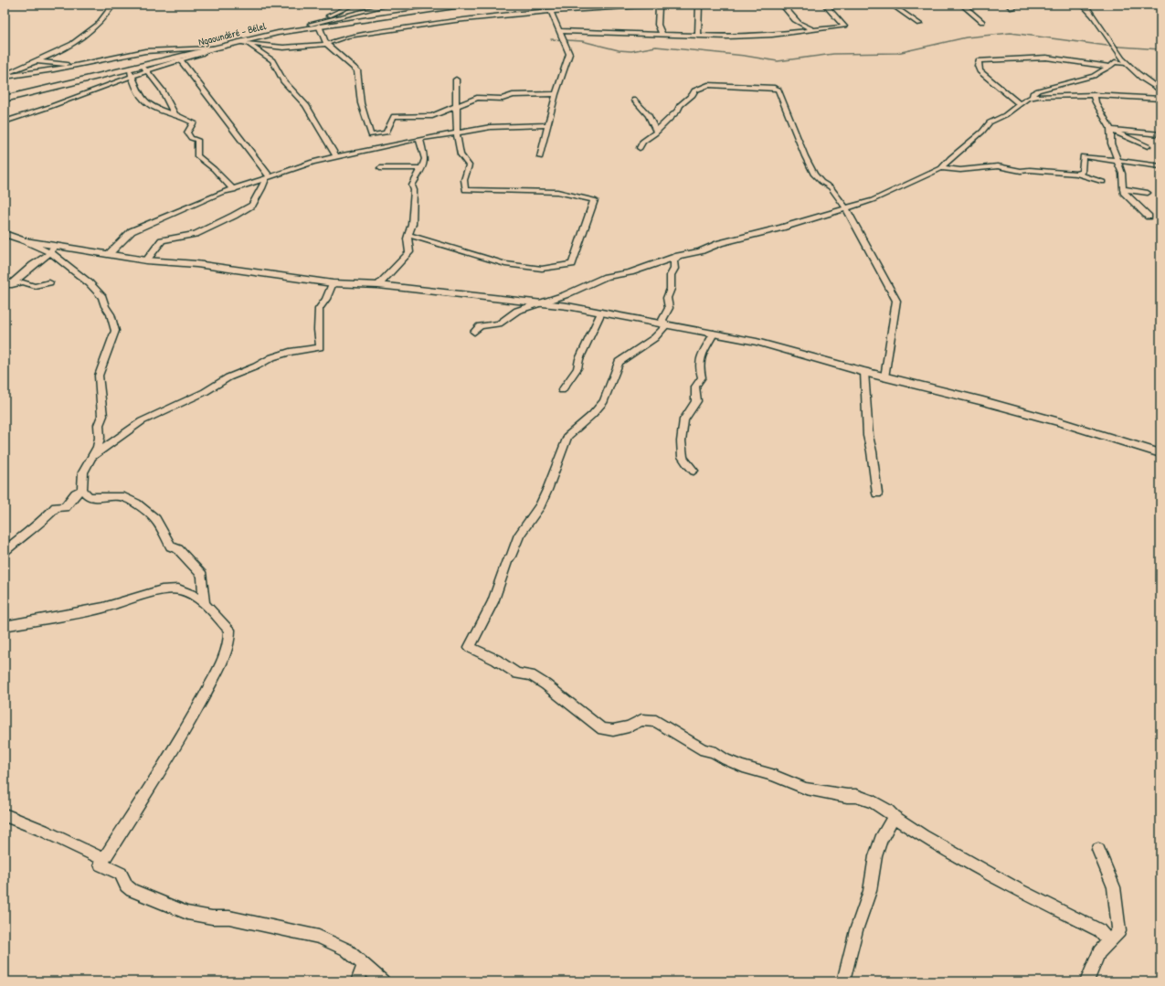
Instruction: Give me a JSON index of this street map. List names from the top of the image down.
{
  "streets": {
    "main road": ["Ngaoundéré - Bélel"]
  }
}
